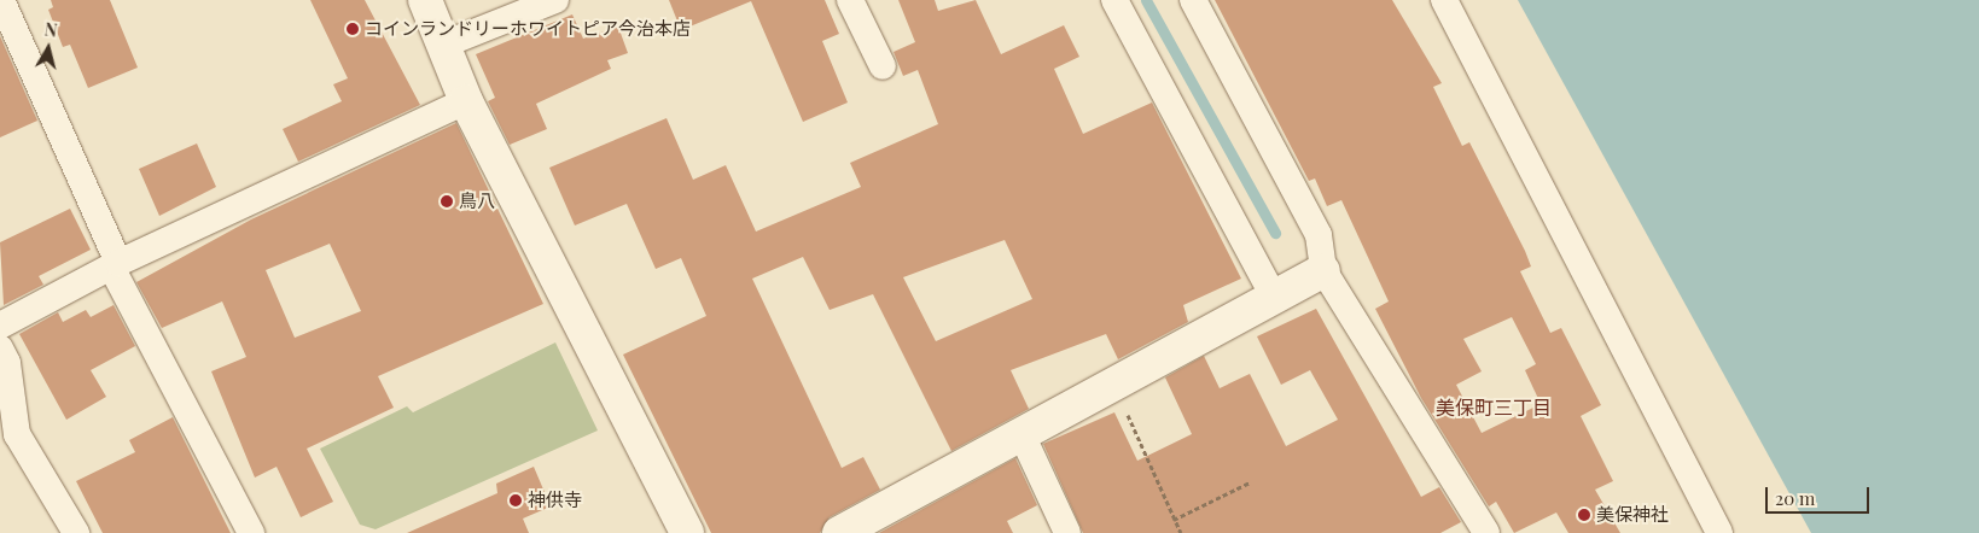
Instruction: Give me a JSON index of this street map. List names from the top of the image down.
{
  "districts": ["美保町三丁目"],
  "places": [
    "コインランドリーホワイトピア今治本店",
    "鳥八",
    "神供寺",
    "美保神社"
  ],
  "scale_bar": "20 m",
  "north": "top"
}
